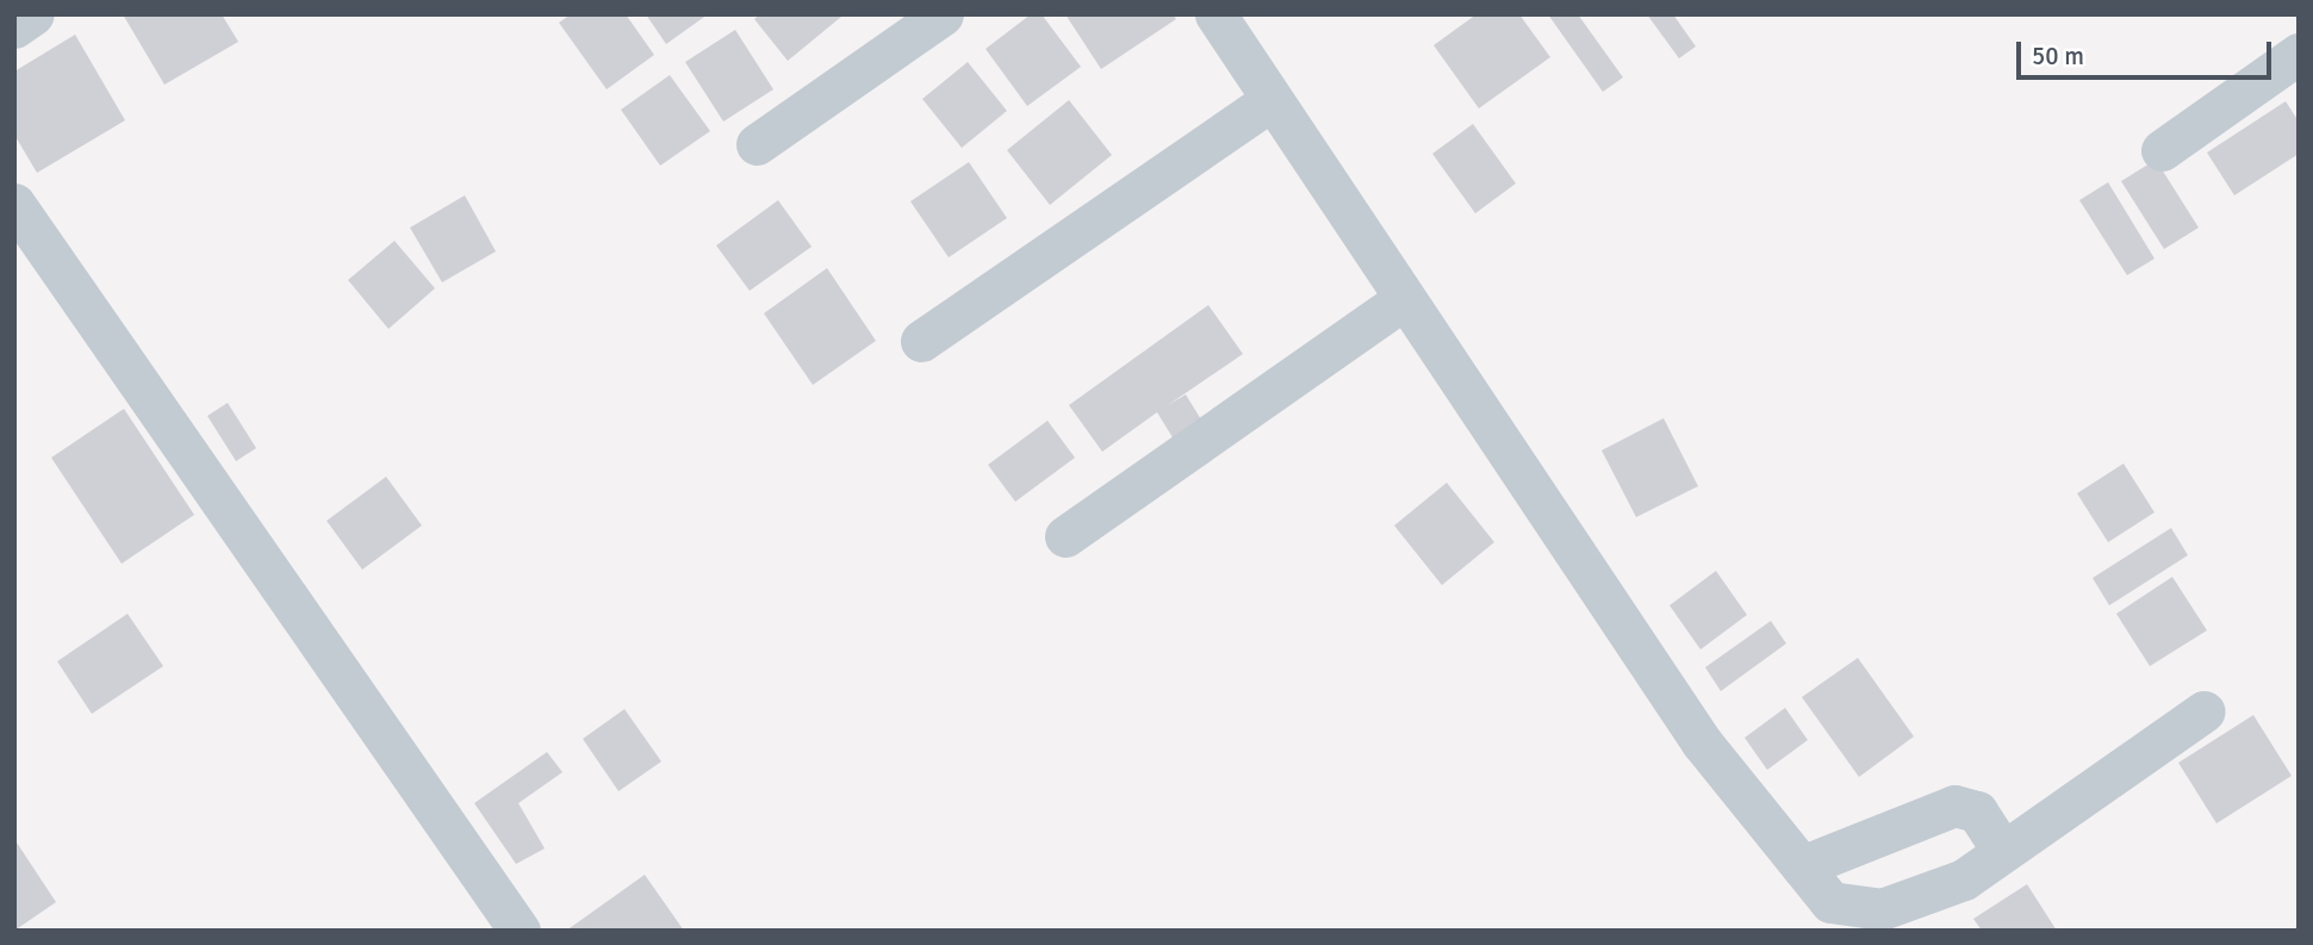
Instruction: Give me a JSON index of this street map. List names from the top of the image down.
{
  "scale_bar": "50 m"
}
